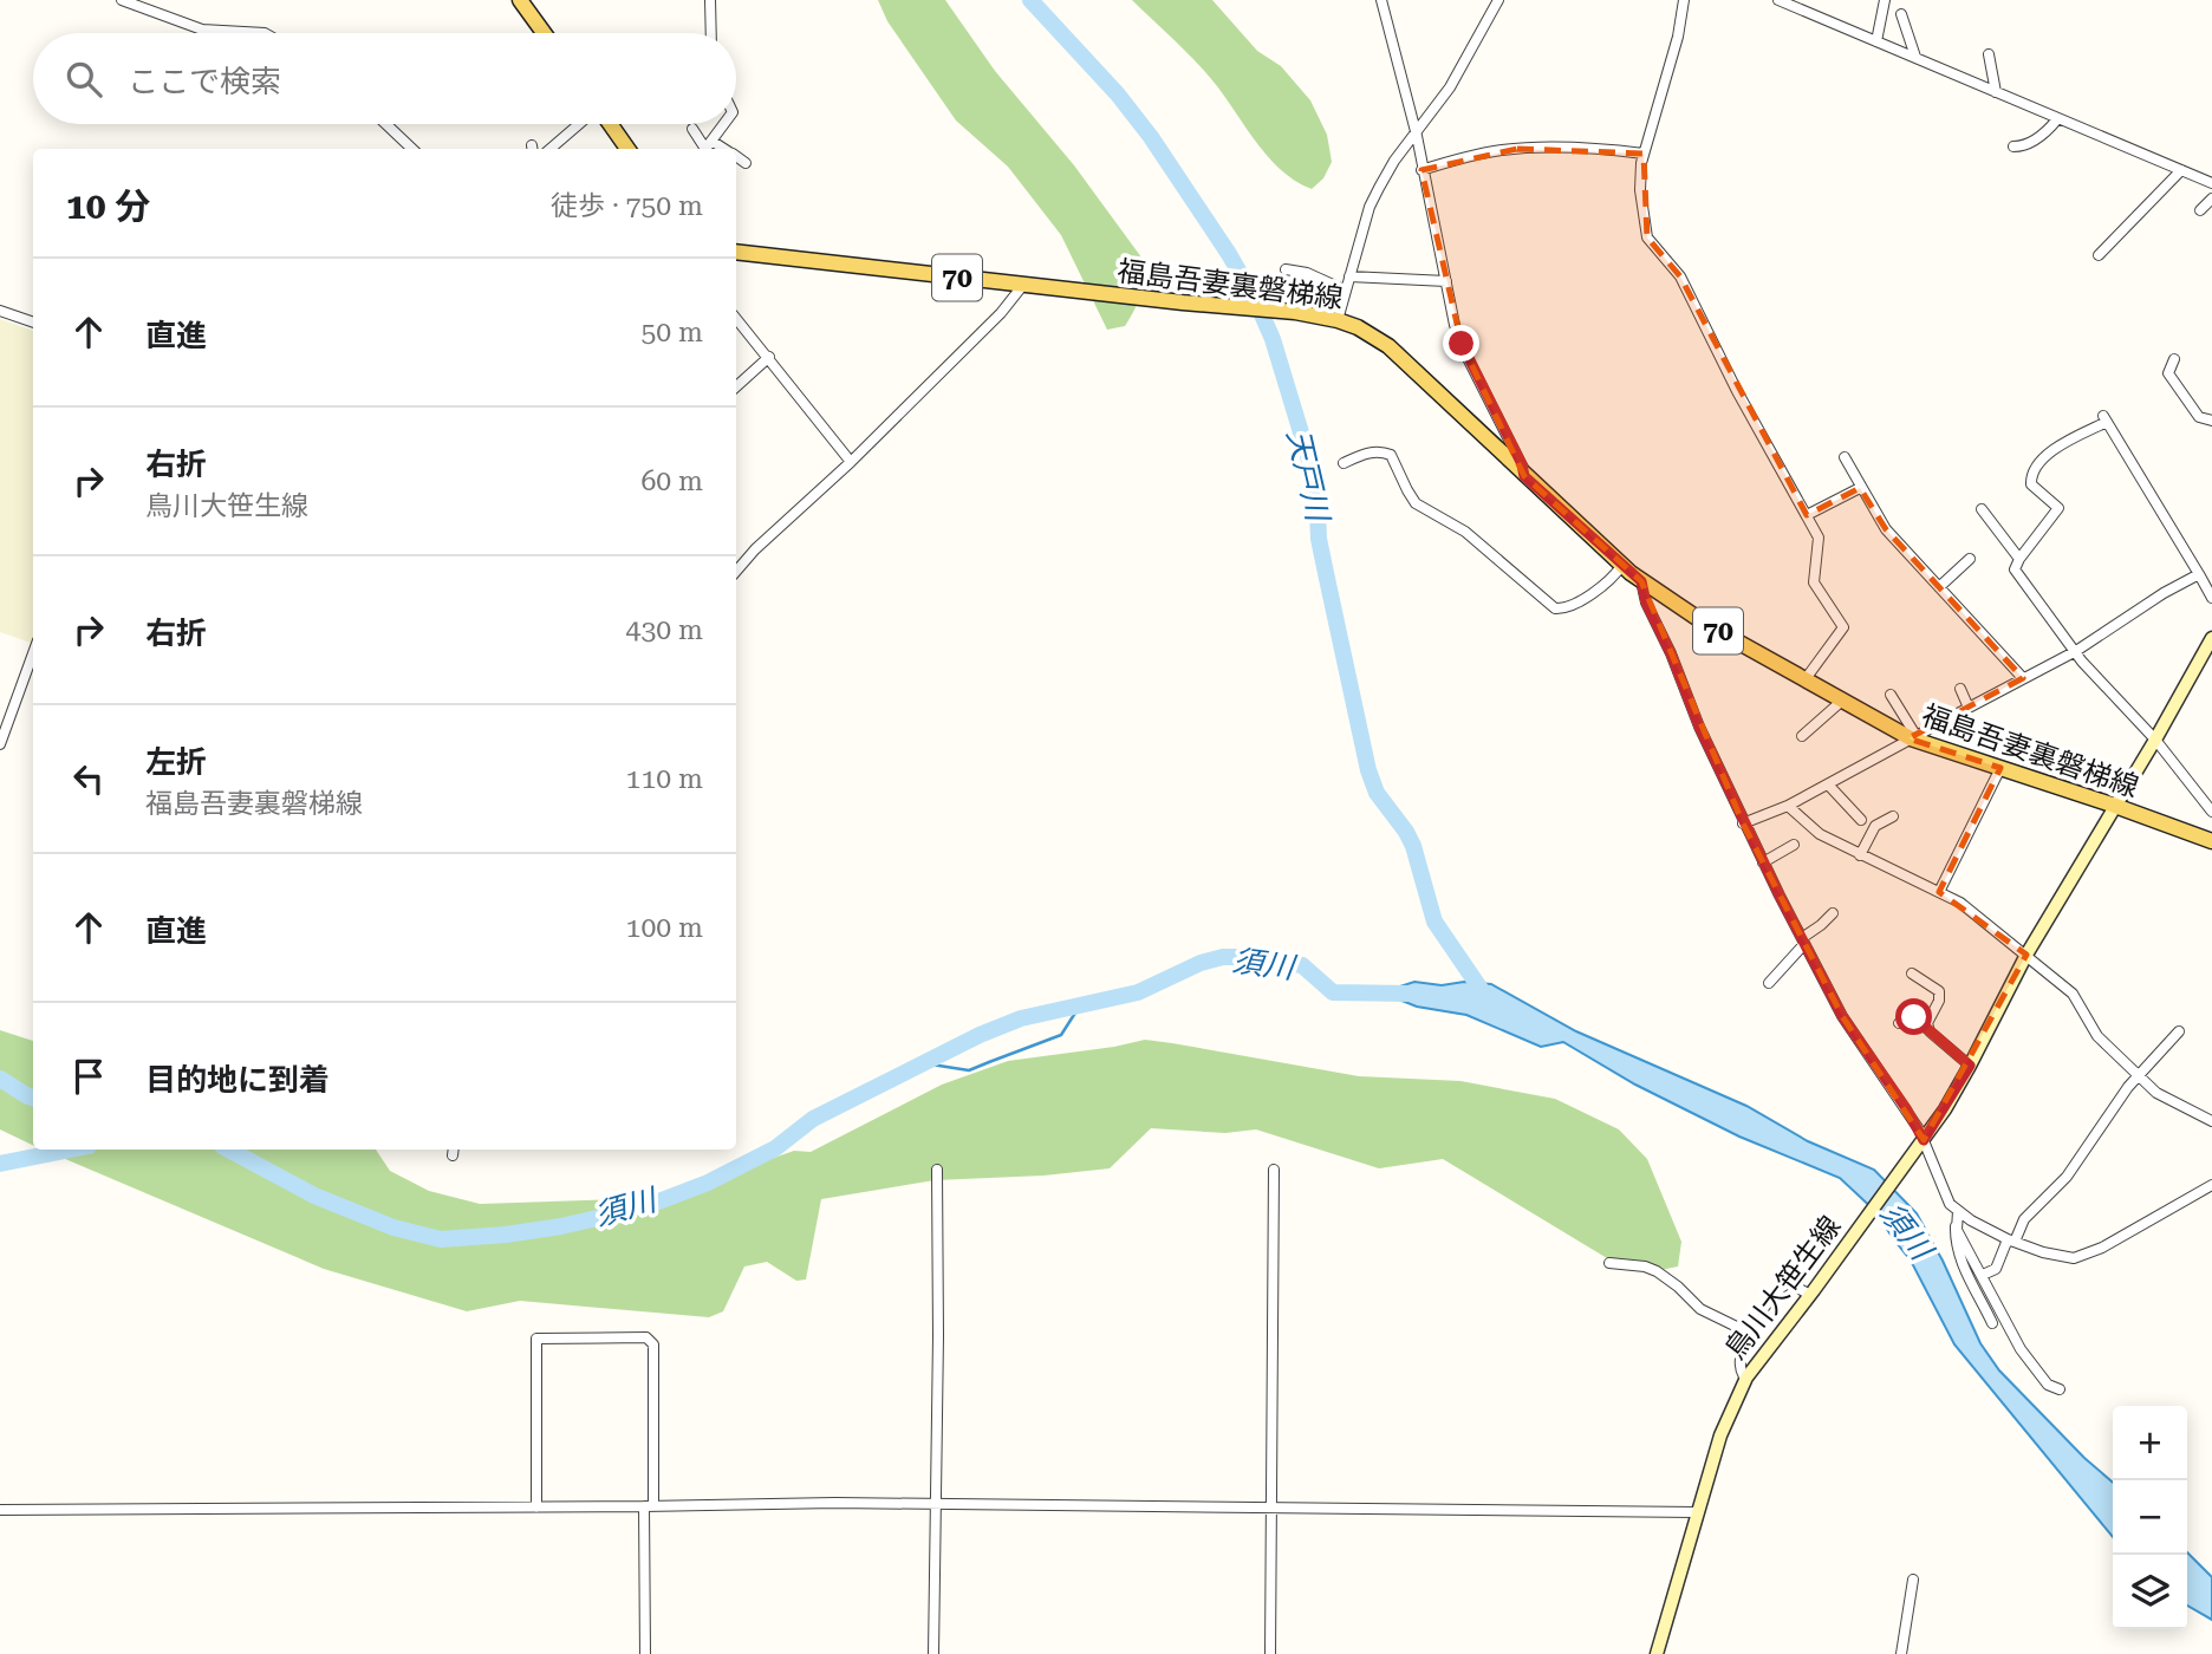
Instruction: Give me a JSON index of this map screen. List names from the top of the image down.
{
  "streets": {
    "main road": ["70", "福島吾妻裏磐梯線"],
    "street": ["鳥川大笹生線"]
  },
  "crossings": [
    ["福島吾妻裏磐梯線", "鳥川大笹生線"]
  ],
  "water": ["天戸川", "須川"],
  "page": {
    "search": "ここで検索",
    "heading": ["10 分", "徒歩 · 750 m"],
    "list": [
      ["直進", "50 m"],
      ["右折", "鳥川大笹生線", "60 m"],
      ["右折", "430 m"],
      ["左折", "福島吾妻裏磐梯線", "110 m"],
      ["直進", "100 m"],
      "目的地に到着"
    ],
    "map_buttons": ["+", "−"]
  }
}
